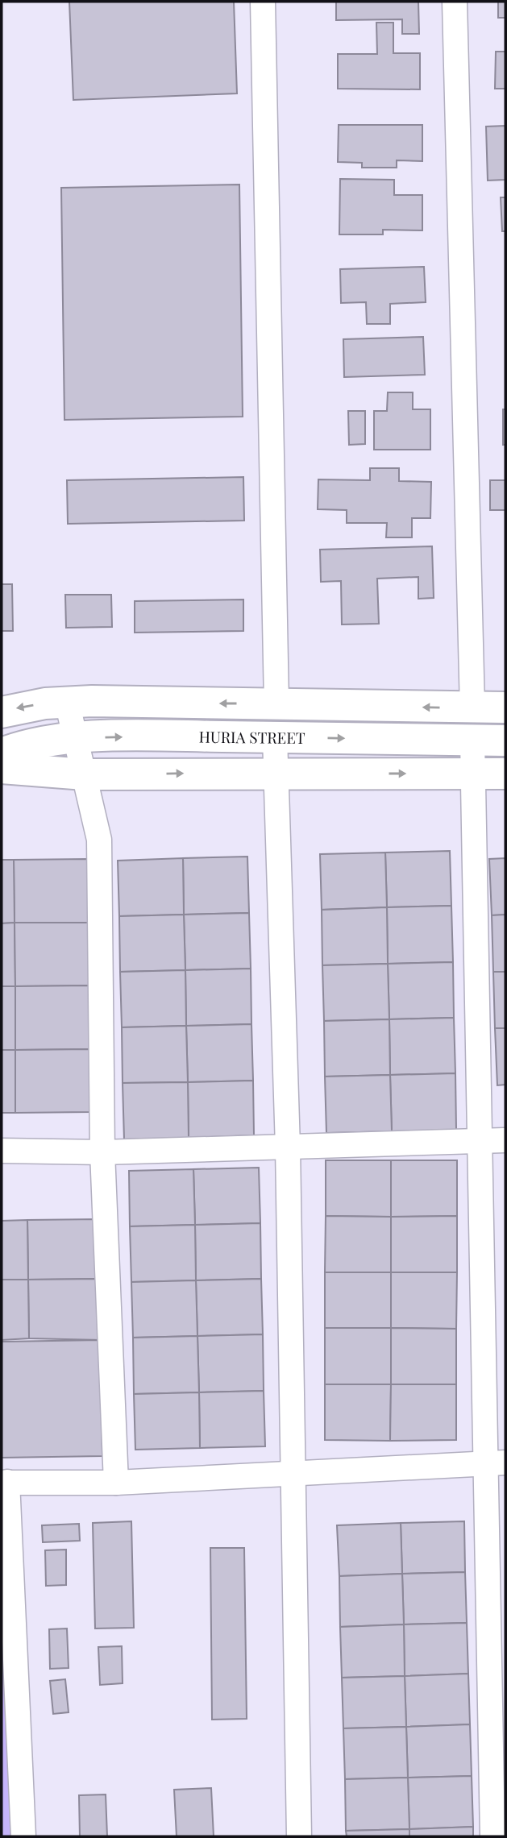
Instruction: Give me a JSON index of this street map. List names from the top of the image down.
{
  "streets": {
    "main road": ["HURIA STREET"]
  }
}
